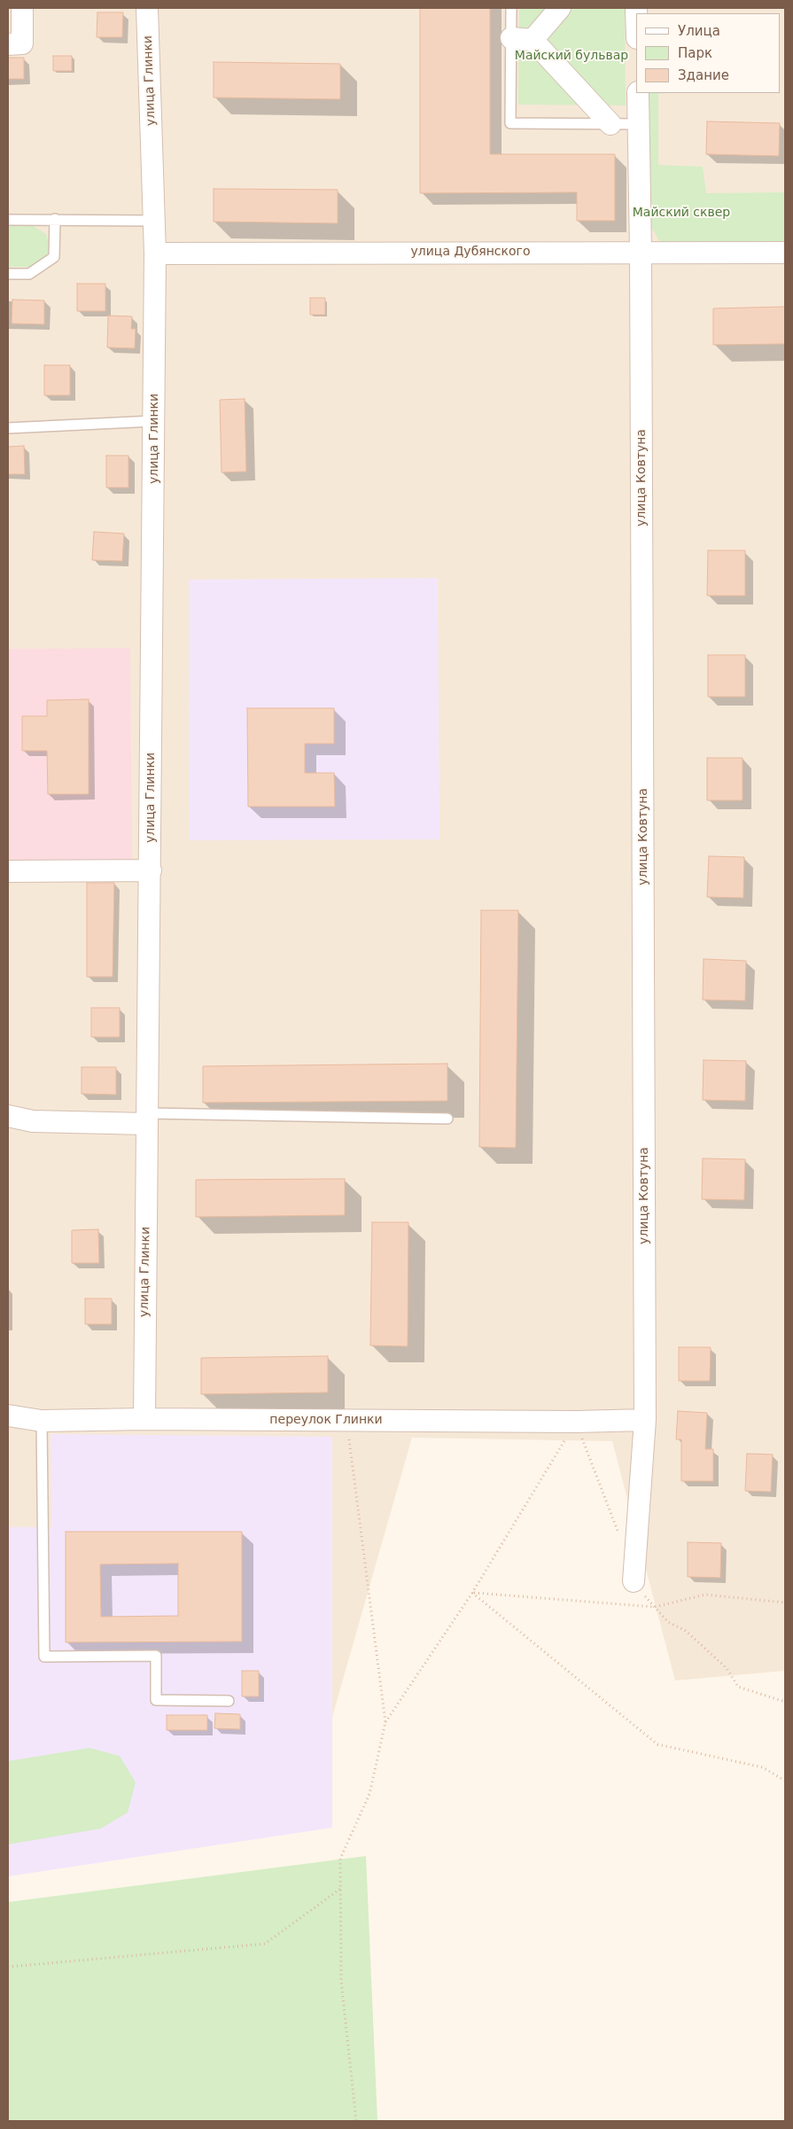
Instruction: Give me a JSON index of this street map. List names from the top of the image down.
{
  "streets": {
    "street": [
      "улица Глинки",
      "улица Дубянского",
      "улица Ковтуна",
      "переулок Глинки"
    ]
  },
  "crossings": [
    ["улица Глинки", "улица Дубянского"],
    ["улица Глинки", "переулок Глинки"],
    ["улица Дубянского", "улица Ковтуна"],
    ["улица Ковтуна", "переулок Глинки"]
  ],
  "parks": ["Майский бульвар", "Майский сквер"],
  "legend": ["Улица", "Парк", "Здание"]
}
